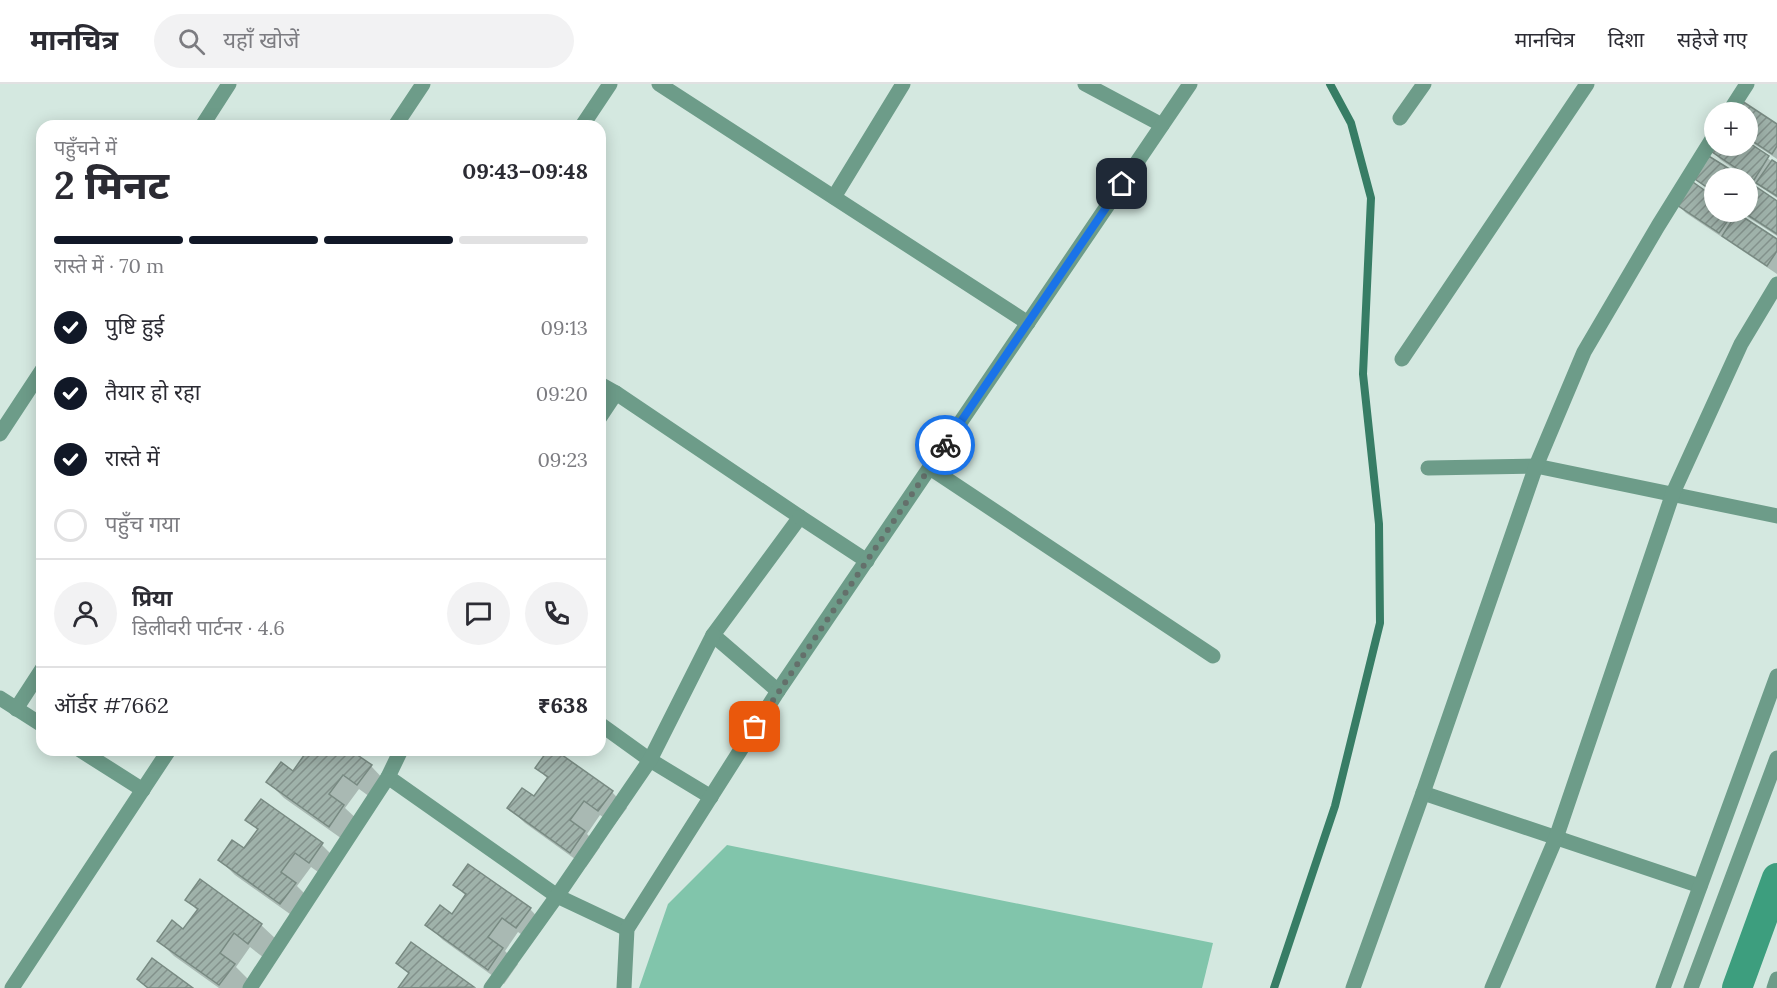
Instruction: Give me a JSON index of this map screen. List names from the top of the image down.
{
  "page": {
    "header": "मानचित्र",
    "search": "यहाँ खोजें",
    "nav": ["मानचित्र", "दिशा", "सहेजे गए"],
    "map_buttons": ["+", "−"],
    "heading": ["2 मिनट", "पहुँचने में", "09:43–09:48"],
    "panel": [
      "प्रिया",
      "डिलीवरी पार्टनर · 4.6",
      "ऑर्डर #7662",
      "₹638"
    ],
    "bar": "रास्ते में · 70 m",
    "list": [
      ["पुष्टि हुई", "09:13"],
      ["तैयार हो रहा", "09:20"],
      ["रास्ते में", "09:23"],
      "पहुँच गया"
    ]
  }
}
